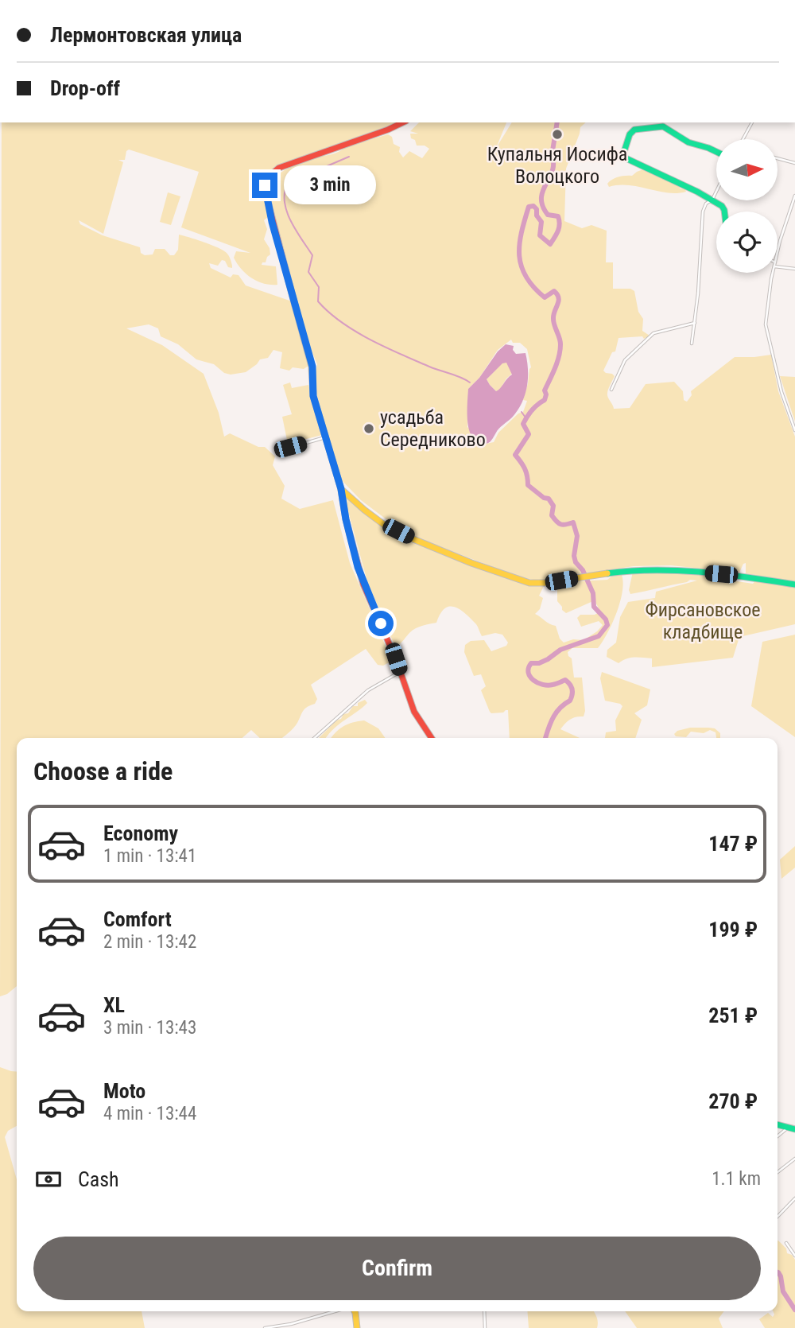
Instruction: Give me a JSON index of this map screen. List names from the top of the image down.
{
  "parks": ["Фирсановское кладбище"],
  "places": ["Купальня Иосифа Волоцкого", "усадьба Середниково"],
  "north": "right",
  "page": {
    "banner": ["Лермонтовская улица", "Drop-off"],
    "bubble": "3 min",
    "heading": "Choose a ride",
    "list": [
      {
        "name": "Economy",
        "note": "1 min · 13:41",
        "value": "147 ₽"
      },
      {
        "name": "Comfort",
        "note": "2 min · 13:42",
        "value": "199 ₽"
      },
      {
        "name": "XL",
        "note": "3 min · 13:43",
        "value": "251 ₽"
      },
      {
        "name": "Moto",
        "note": "4 min · 13:44",
        "value": "270 ₽"
      }
    ],
    "pay": ["Cash", "1.1 km"],
    "buttons": "Confirm"
  }
}
